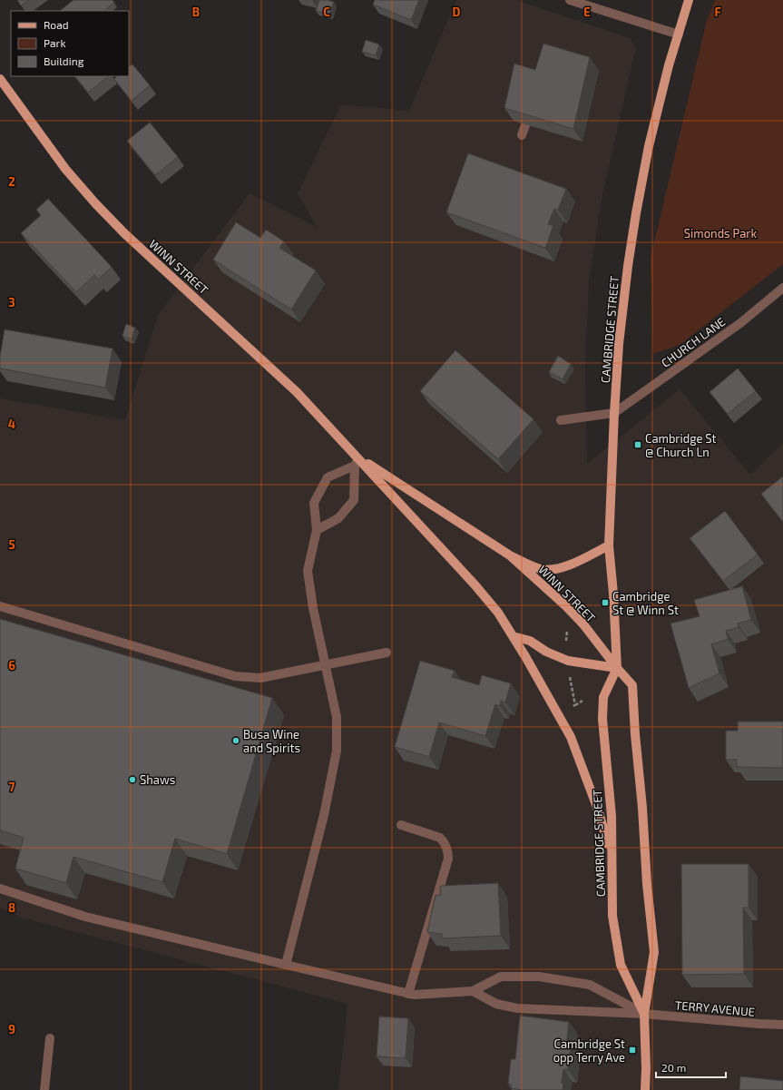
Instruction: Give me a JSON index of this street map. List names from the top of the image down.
{
  "streets": {
    "main road": ["WINN STREET", "CAMBRIDGE STREET"],
    "street": ["CHURCH LANE", "TERRY AVENUE"]
  },
  "crossings": [
    ["WINN STREET", "CAMBRIDGE STREET"],
    ["CAMBRIDGE STREET", "CHURCH LANE"],
    ["CAMBRIDGE STREET", "TERRY AVENUE"]
  ],
  "parks": ["Simonds Park"],
  "places": {
    "transit": ["Cambridge St @ Church Ln", "Cambridge St @ Winn St", "Cambridge St opp Terry Ave"],
    "other": ["Busa Wine and Spirits", "Shaws"]
  },
  "legend": ["Road", "Park", "Building"],
  "scale_bar": "20 m",
  "grid": {
    "columns": [
      "B",
      "C",
      "D",
      "E",
      "F"
    ],
    "rows": [
      "2",
      "3",
      "4",
      "5",
      "6",
      "7",
      "8",
      "9"
    ]
  }
}
